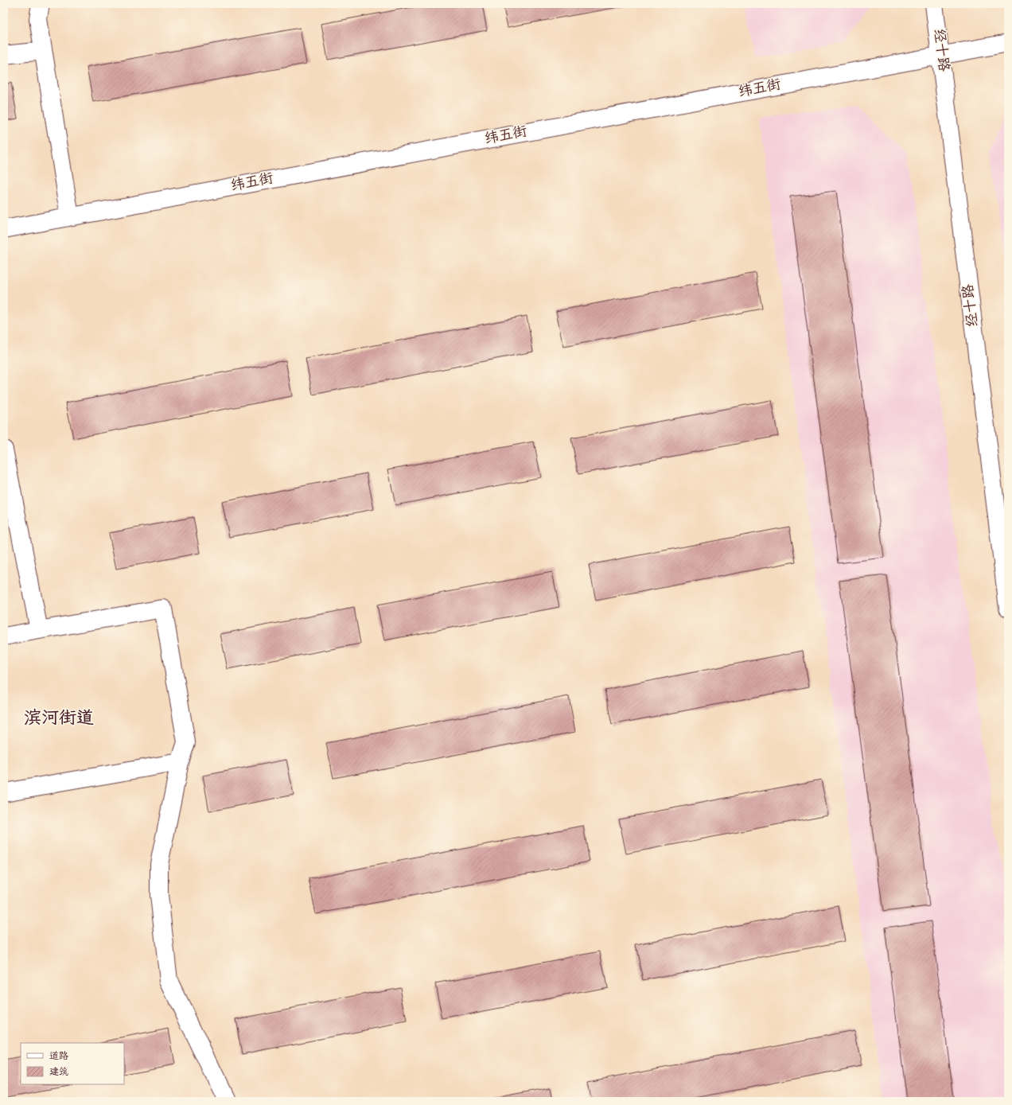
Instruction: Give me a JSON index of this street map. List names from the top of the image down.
{
  "streets": {
    "street": ["经十路", "纬五街"]
  },
  "crossings": [
    ["经十路", "纬五街"]
  ],
  "districts": ["滨河街道"],
  "legend": ["道路", "建筑"]
}
